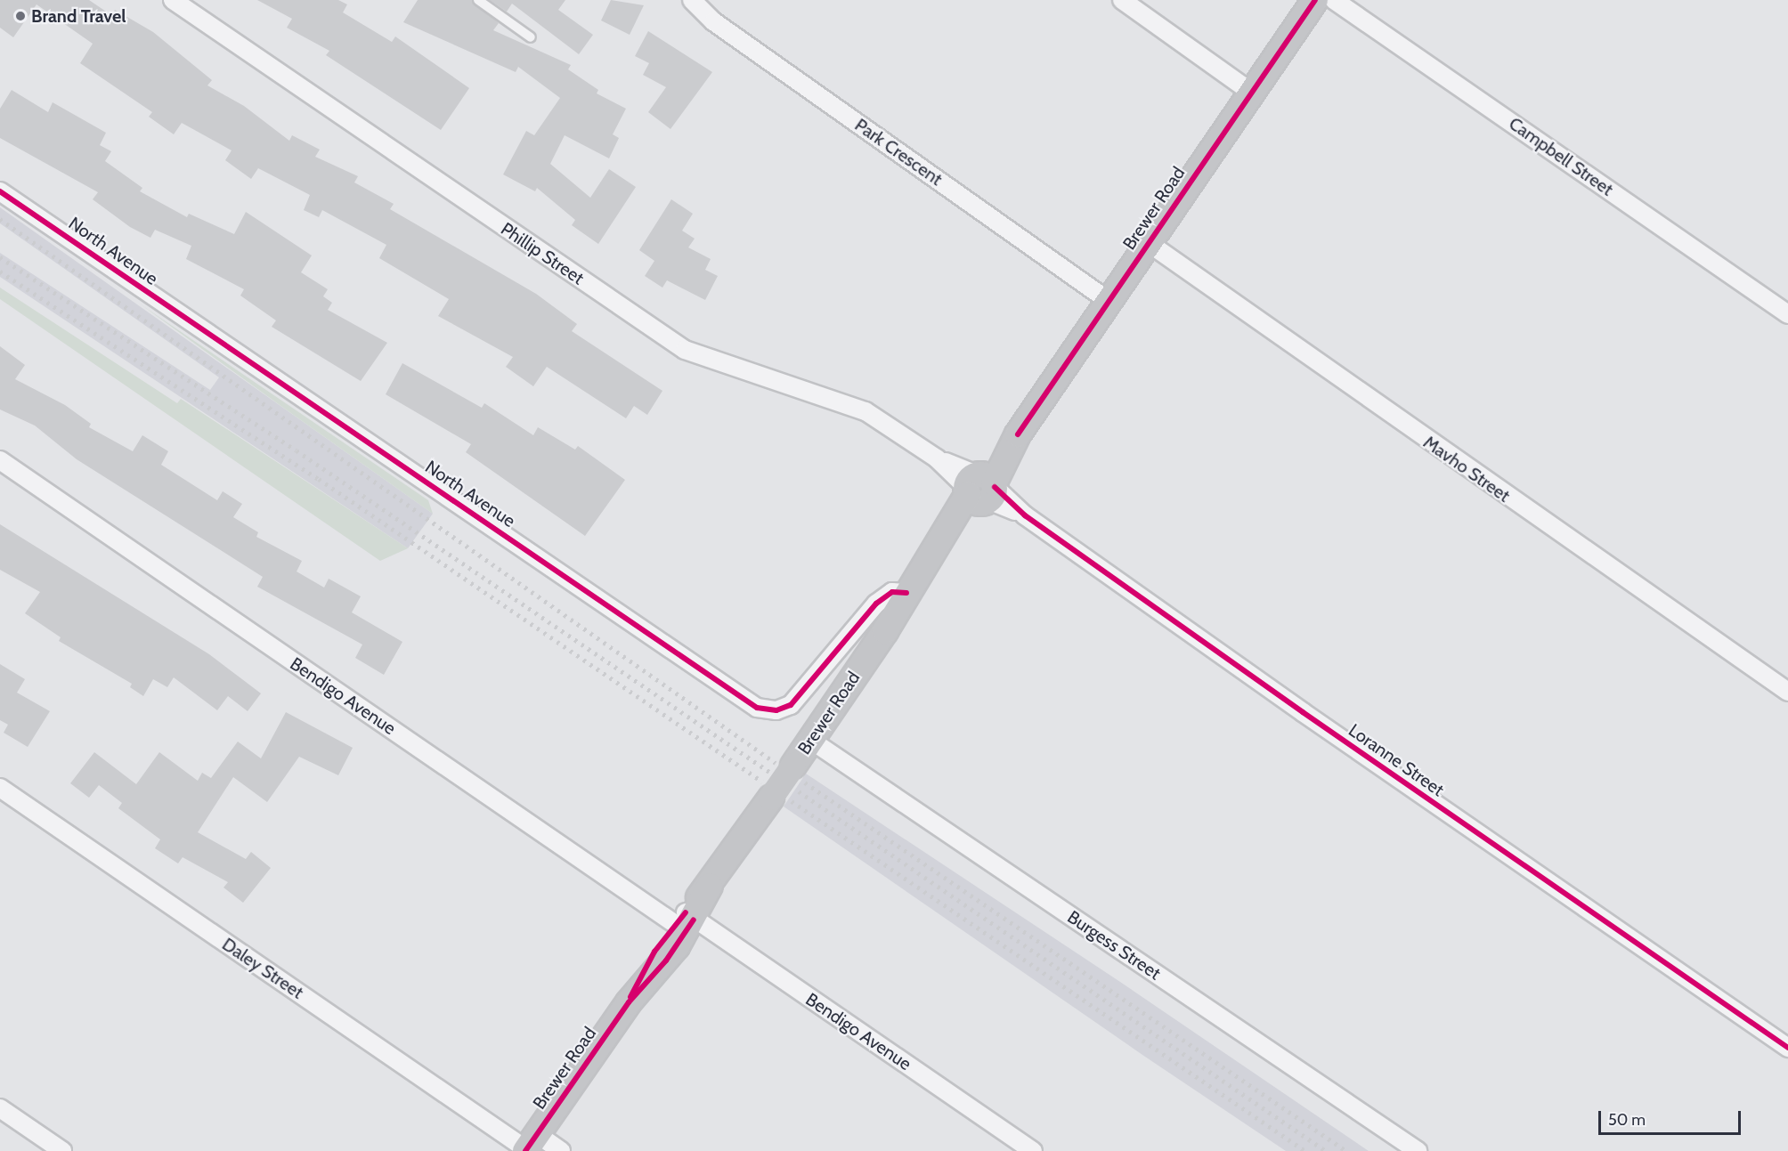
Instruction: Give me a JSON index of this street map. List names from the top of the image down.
{
  "streets": {
    "street": [
      "Park Crescent",
      "Campbell Street",
      "Brewer Road",
      "North Avenue",
      "Phillip Street",
      "Mavho Street",
      "Bendigo Avenue",
      "Loranne Street",
      "Burgess Street",
      "Daley Street"
    ]
  },
  "crossings": [
    ["Park Crescent", "Brewer Road"],
    ["Brewer Road", "North Avenue"],
    ["Brewer Road", "Phillip Street"],
    ["Brewer Road", "Mavho Street"],
    ["Brewer Road", "Bendigo Avenue"],
    ["Brewer Road", "Loranne Street"],
    ["Brewer Road", "Burgess Street"],
    ["Brewer Road", "Daley Street"],
    ["Phillip Street", "Loranne Street"]
  ],
  "places": ["Brand Travel"],
  "scale_bar": "50 m"
}
